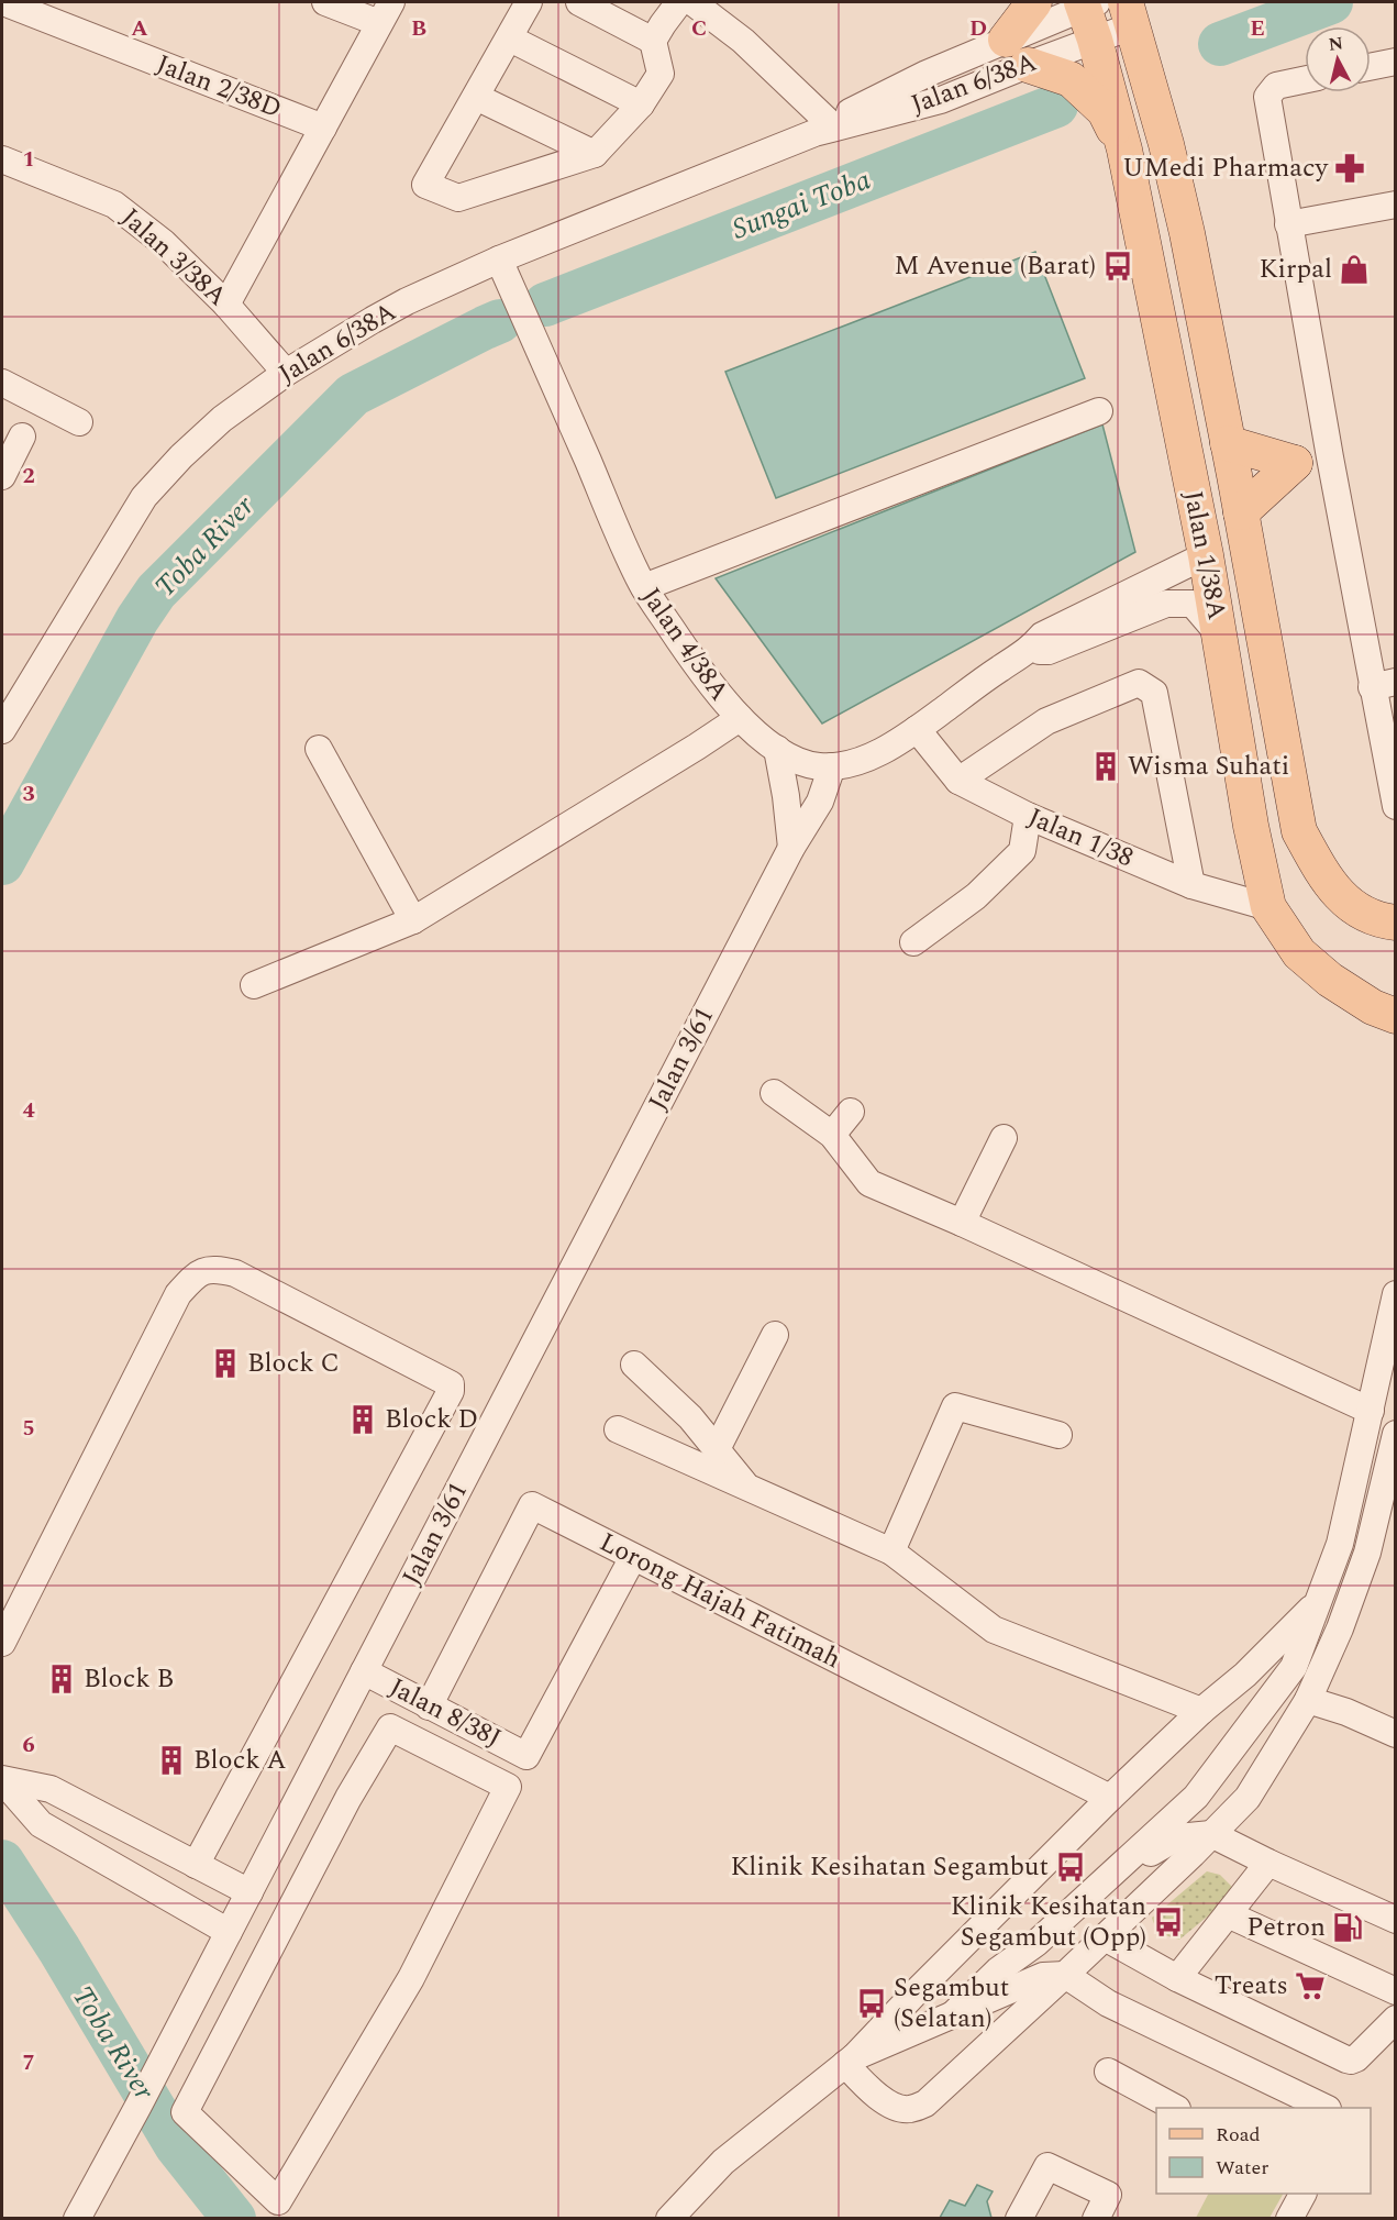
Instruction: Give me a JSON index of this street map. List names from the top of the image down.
{
  "streets": {
    "main road": ["Jalan 1/38A"],
    "street": [
      "Jalan 6/38A",
      "Jalan 2/38D",
      "Jalan 3/38A",
      "Jalan 4/38A",
      "Jalan 1/38",
      "Jalan 3/61",
      "Lorong Hajah Fatimah",
      "Jalan 8/38J"
    ]
  },
  "crossings": [
    ["Jalan 6/38A", "Jalan 3/38A"],
    ["Jalan 6/38A", "Jalan 1/38A"],
    ["Jalan 6/38A", "Jalan 4/38A"],
    ["Jalan 1/38A", "Jalan 4/38A"],
    ["Jalan 1/38A", "Jalan 1/38"],
    ["Jalan 4/38A", "Jalan 1/38"],
    ["Jalan 4/38A", "Jalan 3/61"],
    ["Jalan 3/61", "Jalan 8/38J"],
    ["Lorong Hajah Fatimah", "Jalan 8/38J"]
  ],
  "water": ["Sungai Toba", "Toba River"],
  "places": {
    "pharmacy": ["UMedi Pharmacy"],
    "bus stop": [
      "M Avenue (Barat)",
      "Klinik Kesihatan Segambut",
      "Klinik Kesihatan Segambut (Opp)",
      "Segambut (Selatan)"
    ],
    "shop": ["Kirpal"],
    "building": [
      "Wisma Suhati",
      "Block C",
      "Block D",
      "Block B",
      "Block A"
    ],
    "fuel station": ["Petron"],
    "supermarket": ["Treats"]
  },
  "legend": ["Road", "Water"],
  "north": "top",
  "grid": {
    "columns": [
      "A",
      "B",
      "C",
      "D",
      "E"
    ],
    "rows": [
      "1",
      "2",
      "3",
      "4",
      "5",
      "6",
      "7"
    ]
  }
}
